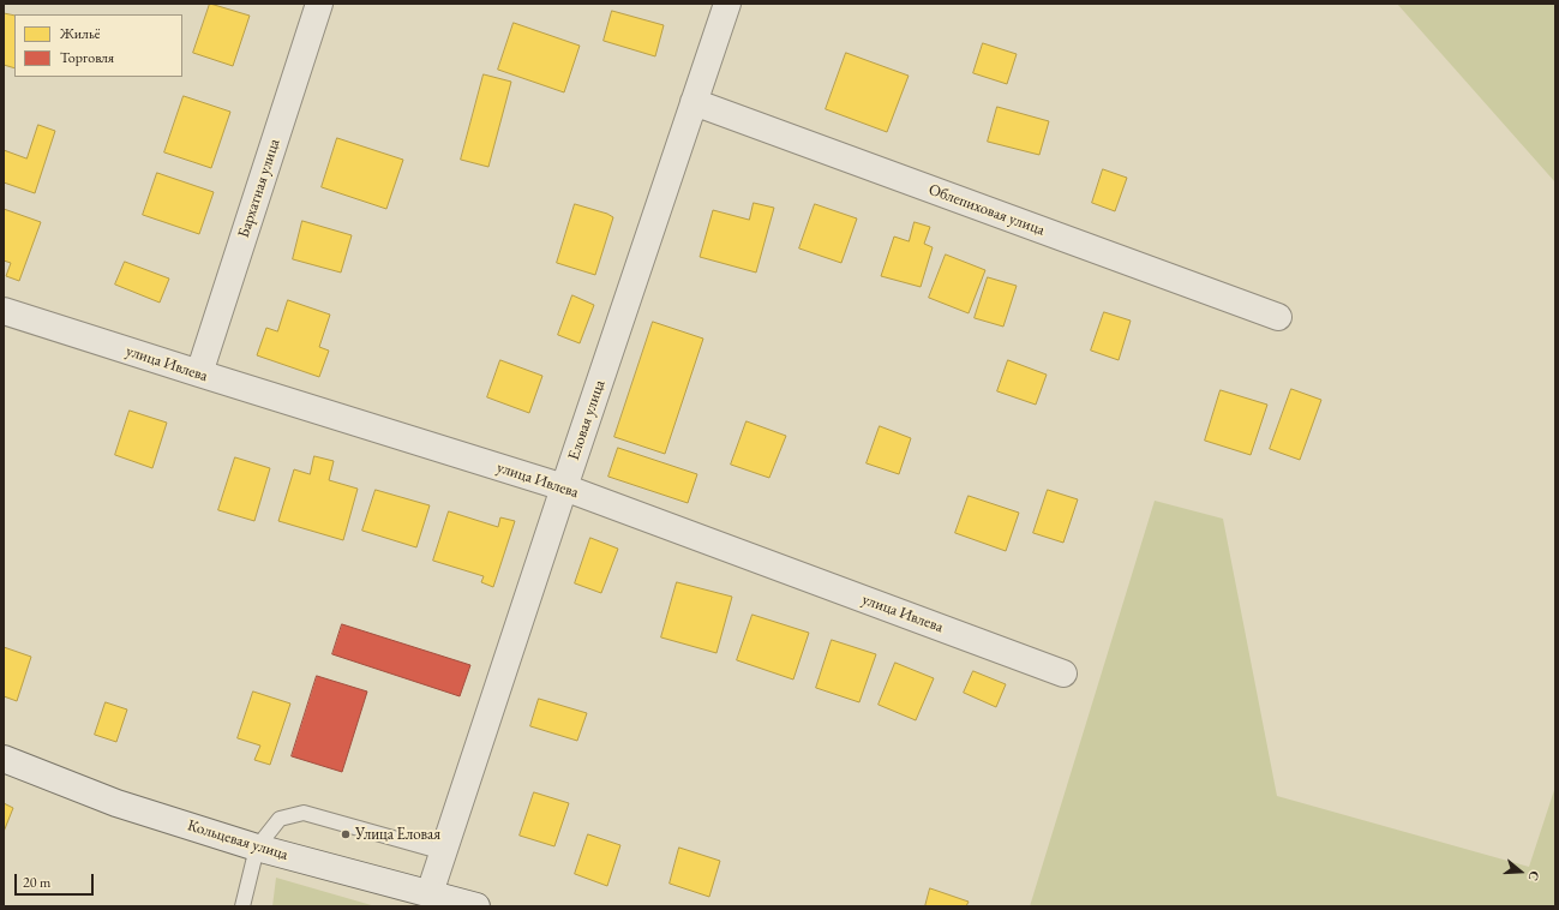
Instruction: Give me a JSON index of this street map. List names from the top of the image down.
{
  "streets": {
    "street": [
      "Бархатная улица",
      "Облепиховая улица",
      "улица Ивлева",
      "Еловая улица",
      "Кольцевая улица"
    ]
  },
  "crossings": [
    ["Бархатная улица", "улица Ивлева"],
    ["Облепиховая улица", "Еловая улица"],
    ["улица Ивлева", "Еловая улица"],
    ["Еловая улица", "Кольцевая улица"]
  ],
  "places": ["Улица Еловая"],
  "legend": ["Жильё", "Торговля"],
  "scale_bar": "20 m",
  "north": "right"
}
